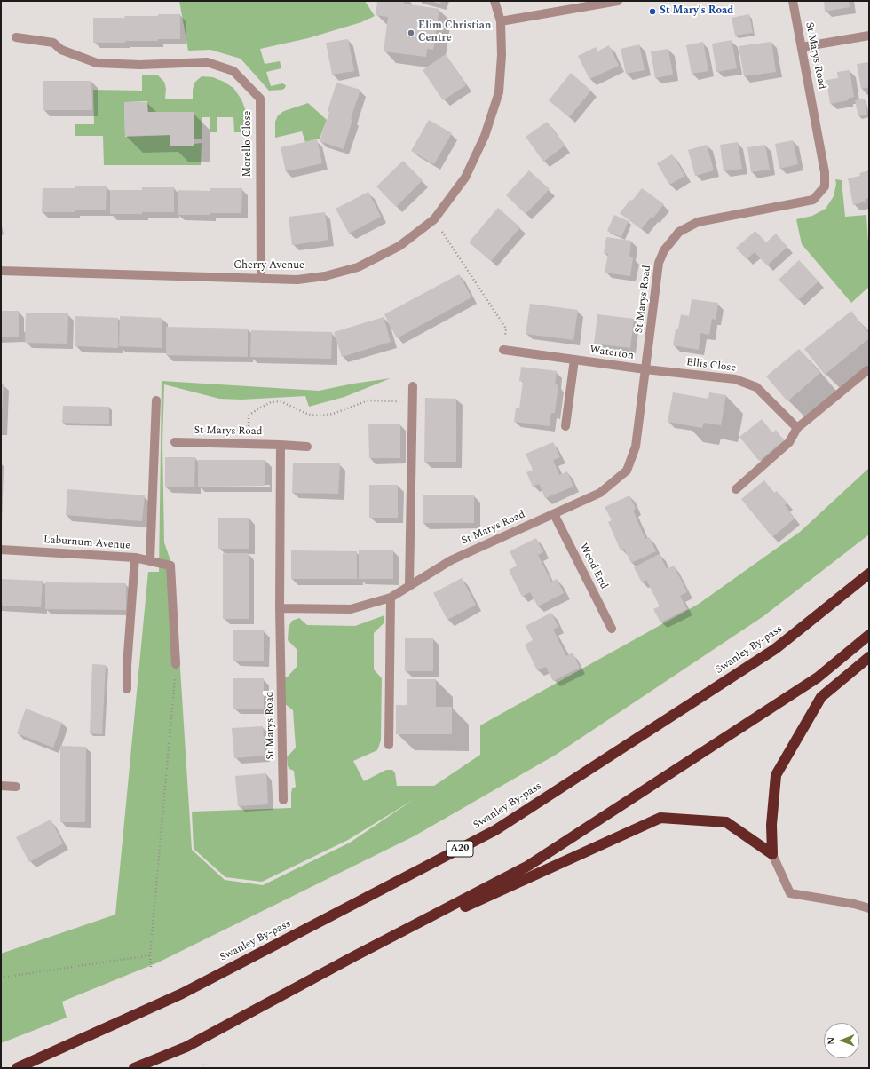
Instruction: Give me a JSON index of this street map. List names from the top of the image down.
{
  "streets": {
    "highway": ["Swanley By-pass", "A20"],
    "street": [
      "St Marys Road",
      "Morello Close",
      "Cherry Avenue",
      "Waterton",
      "Ellis Close",
      "Laburnum Avenue",
      "Wood End"
    ]
  },
  "crossings": [
    ["St Marys Road", "Waterton"],
    ["St Marys Road", "Ellis Close"],
    ["St Marys Road", "Wood End"],
    ["Morello Close", "Cherry Avenue"],
    ["Waterton", "Ellis Close"]
  ],
  "places": ["St Mary's Road", "Elim Christian Centre"],
  "north": "left"
}
